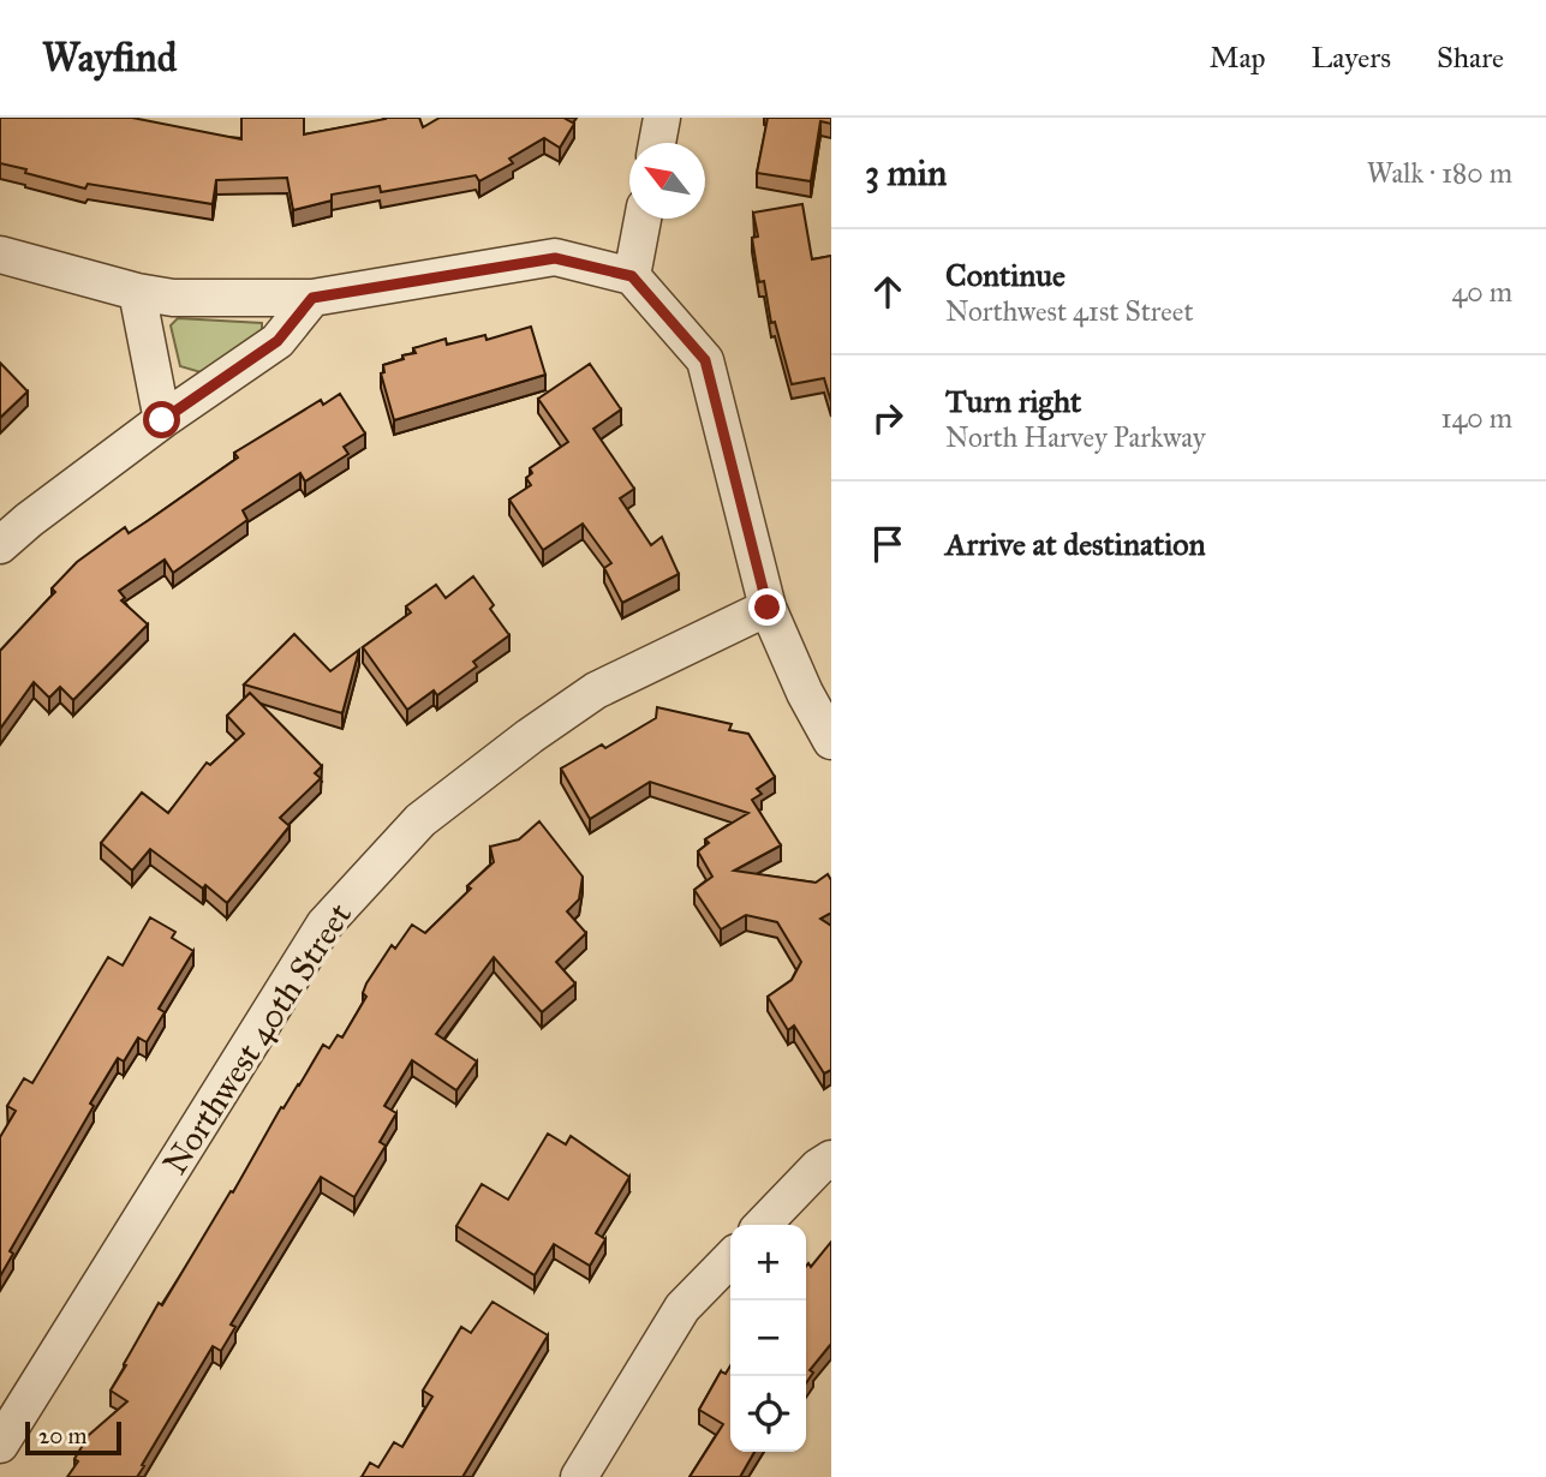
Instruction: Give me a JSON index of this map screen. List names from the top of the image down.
{
  "streets": {
    "street": ["Northwest 40th Street"]
  },
  "scale_bar": "20 m",
  "north": "top left",
  "page": {
    "header": "Wayfind",
    "nav": ["Map", "Layers", "Share"],
    "heading": ["3 min", "Walk · 180 m"],
    "list": [
      ["Continue", "Northwest 41st Street", "40 m"],
      ["Turn right", "North Harvey Parkway", "140 m"],
      "Arrive at destination"
    ],
    "map_buttons": ["+", "−"],
    "scale": "20 m"
  }
}
